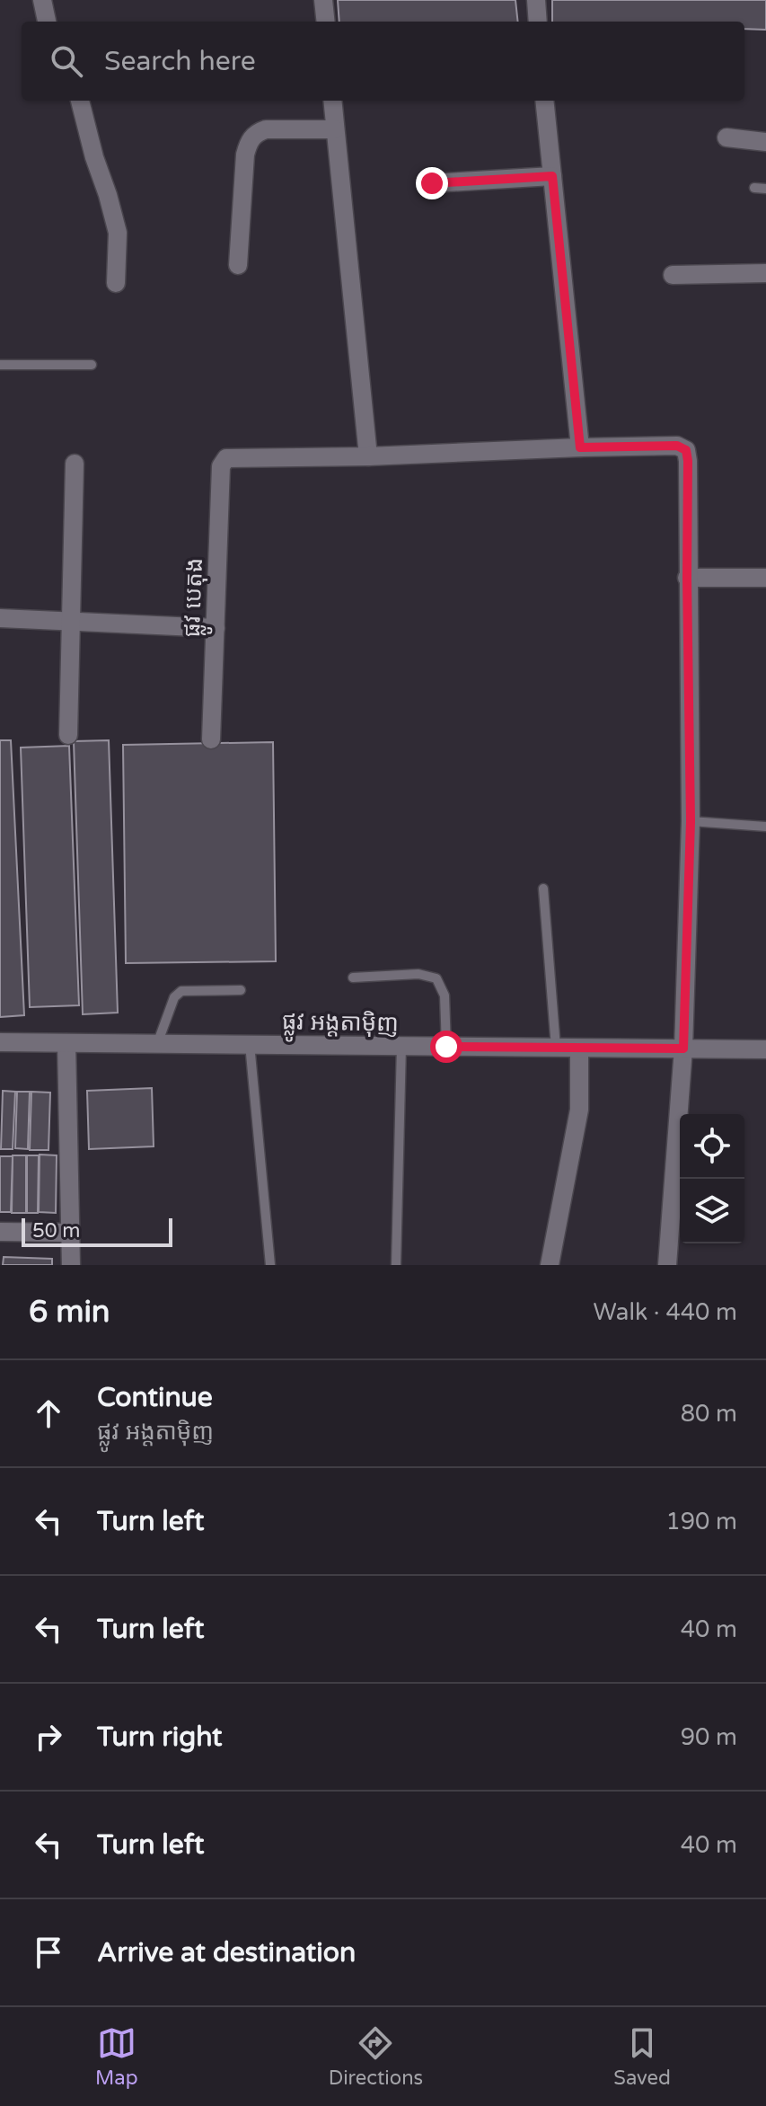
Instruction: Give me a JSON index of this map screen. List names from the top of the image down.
{
  "streets": {
    "street": ["ផ្លូវ បេតុង", "ផ្លូវ អង្តតាម៉ិញ"]
  },
  "scale_bar": "50 m",
  "page": {
    "search": "Search here",
    "scale": "50 m",
    "heading": ["6 min", "Walk · 440 m"],
    "list": [
      ["Continue", "ផ្លូវ អង្តតាម៉ិញ", "80 m"],
      ["Turn left", "190 m"],
      ["Turn left", "40 m"],
      ["Turn right", "90 m"],
      ["Turn left", "40 m"],
      "Arrive at destination"
    ],
    "nav": ["Map", "Directions", "Saved"]
  }
}
